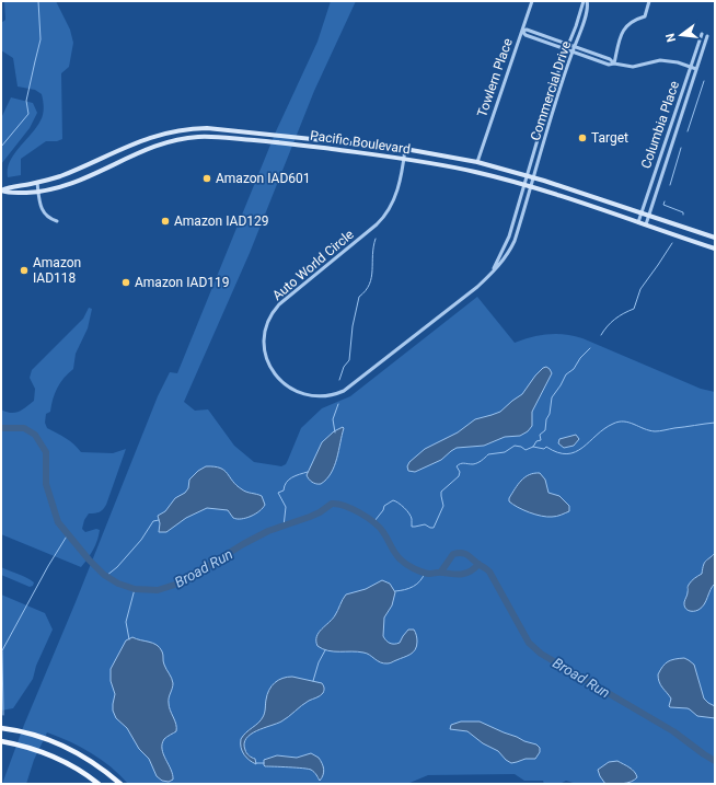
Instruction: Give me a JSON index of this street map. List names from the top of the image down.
{
  "streets": {
    "main road": ["Pacific Boulevard"],
    "street": [
      "Towlern Place",
      "Commercial Drive",
      "Columbia Place",
      "Auto World Circle"
    ]
  },
  "crossings": [
    ["Towlern Place", "Pacific Boulevard"],
    ["Commercial Drive", "Pacific Boulevard"],
    ["Commercial Drive", "Auto World Circle"],
    ["Columbia Place", "Pacific Boulevard"],
    ["Pacific Boulevard", "Auto World Circle"]
  ],
  "water": ["Broad Run"],
  "places": [
    "Target",
    "Amazon IAD601",
    "Amazon IAD129",
    "Amazon IAD118",
    "Amazon IAD119"
  ],
  "north": "left"
}
